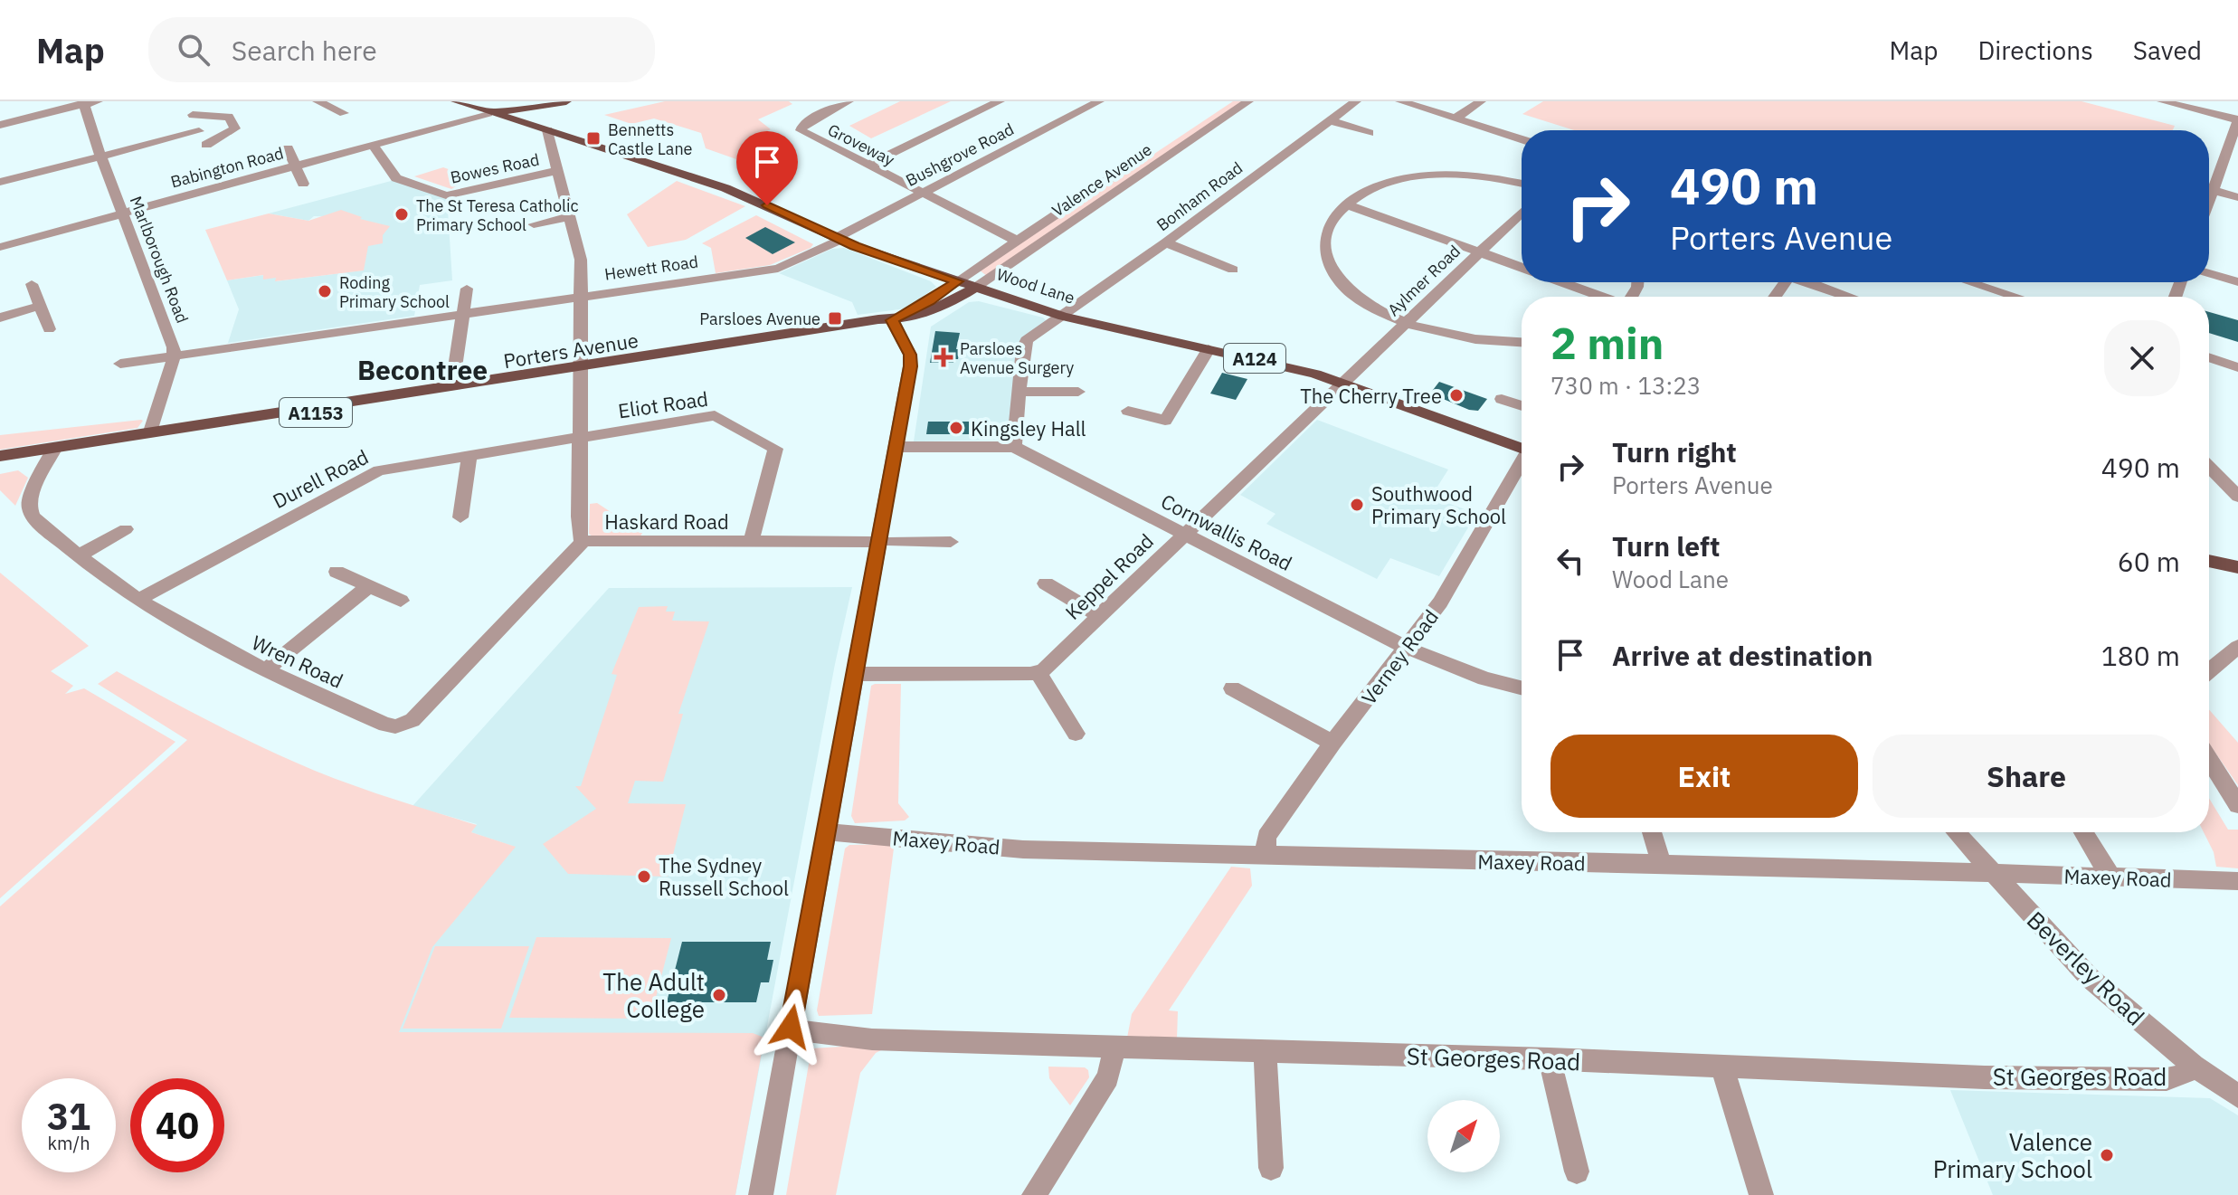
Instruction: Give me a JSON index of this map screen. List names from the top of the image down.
{
  "streets": {
    "main road": [
      "Wood Lane",
      "Porters Avenue",
      "A124",
      "A1153"
    ],
    "street": [
      "Groveway",
      "Bushgrove Road",
      "Babington Road",
      "Bowes Road",
      "Valence Avenue",
      "Bonham Road",
      "Marlborough Road",
      "Hewett Road",
      "Aylmer Road",
      "Eliot Road",
      "Durell Road",
      "Haskard Road",
      "Cornwallis Road",
      "Keppel Road",
      "Verney Road",
      "Wren Road",
      "Maxey Road",
      "Beverley Road",
      "St Georges Road"
    ]
  },
  "crossings": [
    ["Groveway", "Bushgrove Road"],
    ["Groveway", "Valence Avenue"],
    ["Bushgrove Road", "Hewett Road"],
    ["Bushgrove Road", "Wood Lane"],
    ["Babington Road", "Bowes Road"],
    ["Babington Road", "Marlborough Road"],
    ["Babington Road", "A124"],
    ["Bowes Road", "Haskard Road"],
    ["Valence Avenue", "Wood Lane"],
    ["Valence Avenue", "Porters Avenue"],
    ["Bonham Road", "Wood Lane"],
    ["Bonham Road", "Cornwallis Road"],
    ["Marlborough Road", "Hewett Road"],
    ["Hewett Road", "Wood Lane"],
    ["Hewett Road", "Haskard Road"],
    ["Aylmer Road", "Wood Lane"],
    ["Aylmer Road", "Keppel Road"],
    ["Wood Lane", "Porters Avenue"],
    ["Wood Lane", "A124"],
    ["Wood Lane", "Haskard Road"],
    ["Wood Lane", "Keppel Road"],
    ["Porters Avenue", "Haskard Road"],
    ["Porters Avenue", "Wren Road"],
    ["A124", "Haskard Road"],
    ["Eliot Road", "Durell Road"],
    ["Eliot Road", "Haskard Road"],
    ["Durell Road", "Haskard Road"],
    ["Durell Road", "Wren Road"],
    ["Haskard Road", "Wren Road"],
    ["Cornwallis Road", "Keppel Road"],
    ["Cornwallis Road", "Verney Road"],
    ["Verney Road", "Maxey Road"],
    ["Maxey Road", "Beverley Road"],
    ["Beverley Road", "St Georges Road"]
  ],
  "districts": ["Becontree"],
  "places": {
    "transit": ["Bennetts Castle Lane", "Parsloes Avenue"],
    "other": [
      "The St Teresa Catholic Primary School",
      "Roding Primary School",
      "The Cherry Tree",
      "Kingsley Hall",
      "Southwood Primary School",
      "The Sydney Russell School",
      "The Adult College",
      "Valence Primary School"
    ],
    "health": ["Parsloes Avenue Surgery"]
  },
  "north": "top right",
  "page": {
    "header": "Map",
    "search": "Search here",
    "nav": ["Map", "Directions", "Saved"],
    "turn": ["490 m", "Porters Avenue"],
    "heading": ["2 min", "730 m · 13:23"],
    "list": [
      {
        "name": "Turn right",
        "note": "Porters Avenue",
        "value": "490 m"
      },
      {
        "name": "Turn left",
        "note": "Wood Lane",
        "value": "60 m"
      },
      {
        "name": "Arrive at destination",
        "value": "180 m"
      }
    ],
    "buttons": ["Exit", "Share"],
    "speed": "31 km/h",
    "limit": "40"
  }
}
